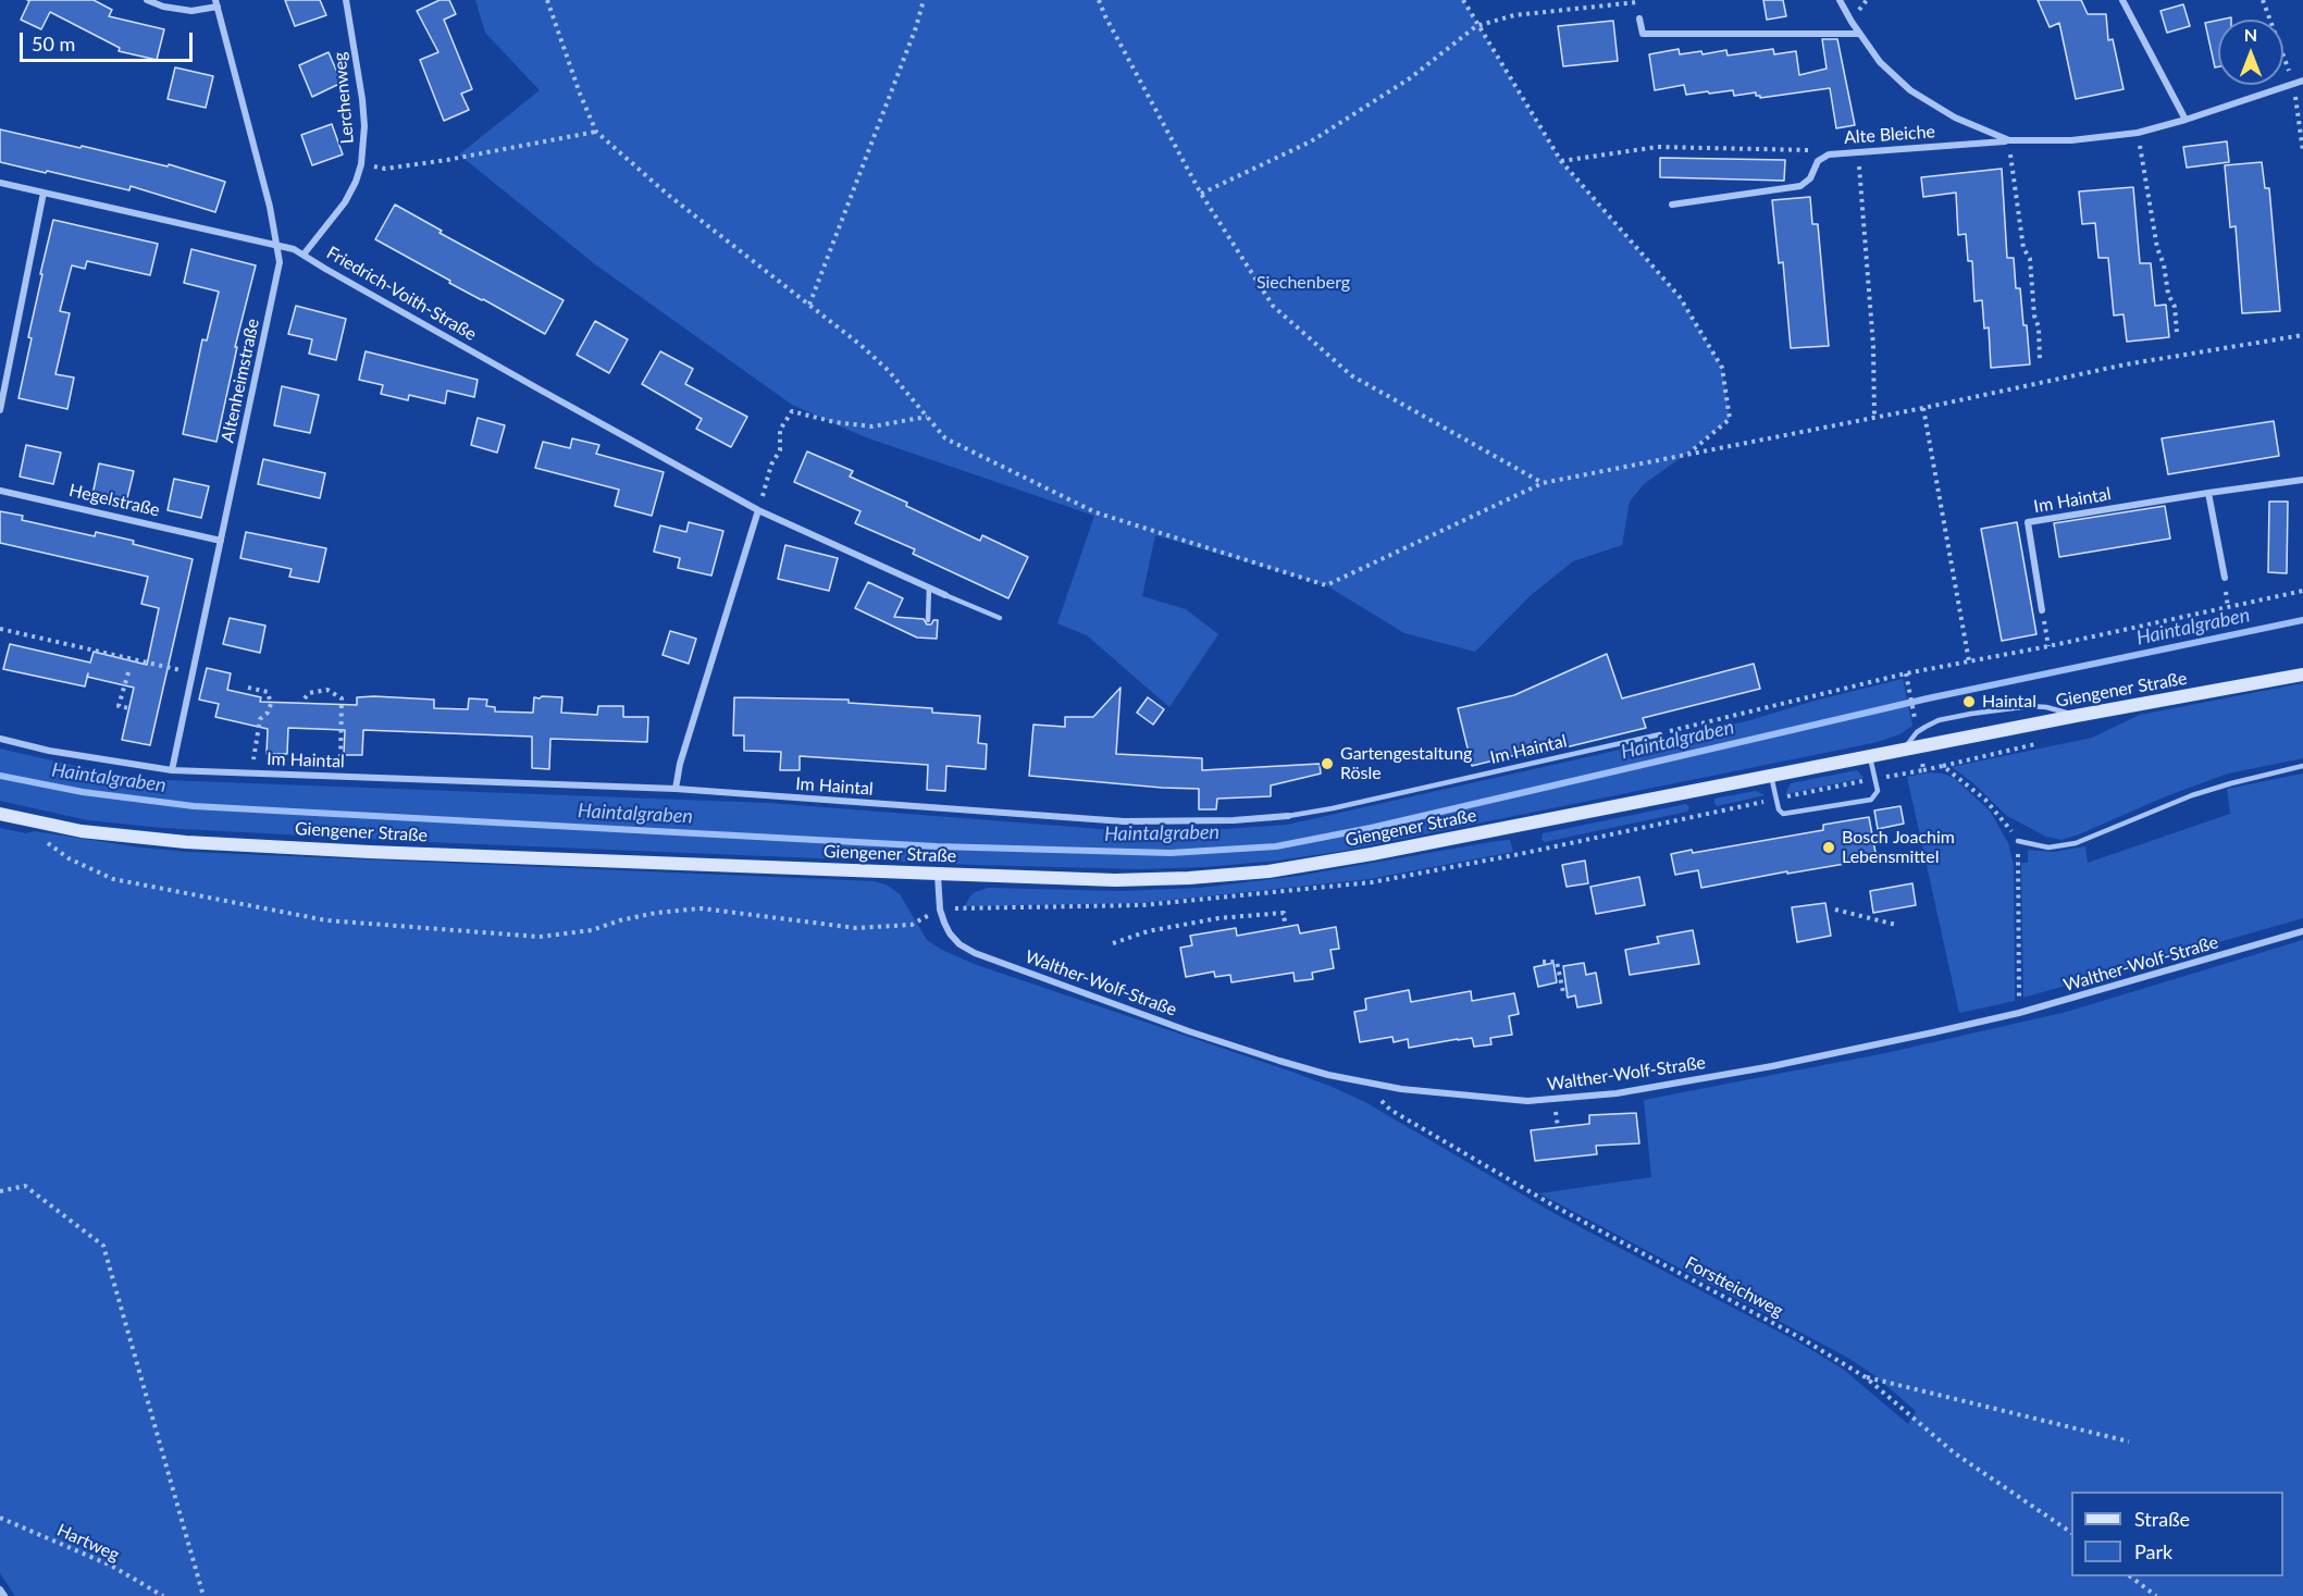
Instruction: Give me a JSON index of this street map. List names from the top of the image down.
{
  "streets": {
    "main road": ["Giengener Straße"],
    "street": [
      "Lerchenweg",
      "Alte Bleiche",
      "Friedrich-Voith-Straße",
      "Altenheimstraße",
      "Hegelstraße",
      "Im Haintal",
      "Walther-Wolf-Straße"
    ],
    "path": ["Forstteichweg", "Hartweg"]
  },
  "crossings": [
    ["Lerchenweg", "Friedrich-Voith-Straße"],
    ["Friedrich-Voith-Straße", "Altenheimstraße"],
    ["Altenheimstraße", "Hegelstraße"],
    ["Altenheimstraße", "Im Haintal"],
    ["Giengener Straße", "Walther-Wolf-Straße"],
    ["Walther-Wolf-Straße", "Forstteichweg"]
  ],
  "water": ["Haintalgraben"],
  "parks": ["Siechenberg"],
  "places": ["Haintal", "Gartengestaltung Rösle", "Bosch Joachim Lebensmittel"],
  "legend": ["Straße", "Park"],
  "scale_bar": "50 m",
  "north": "top"
}
